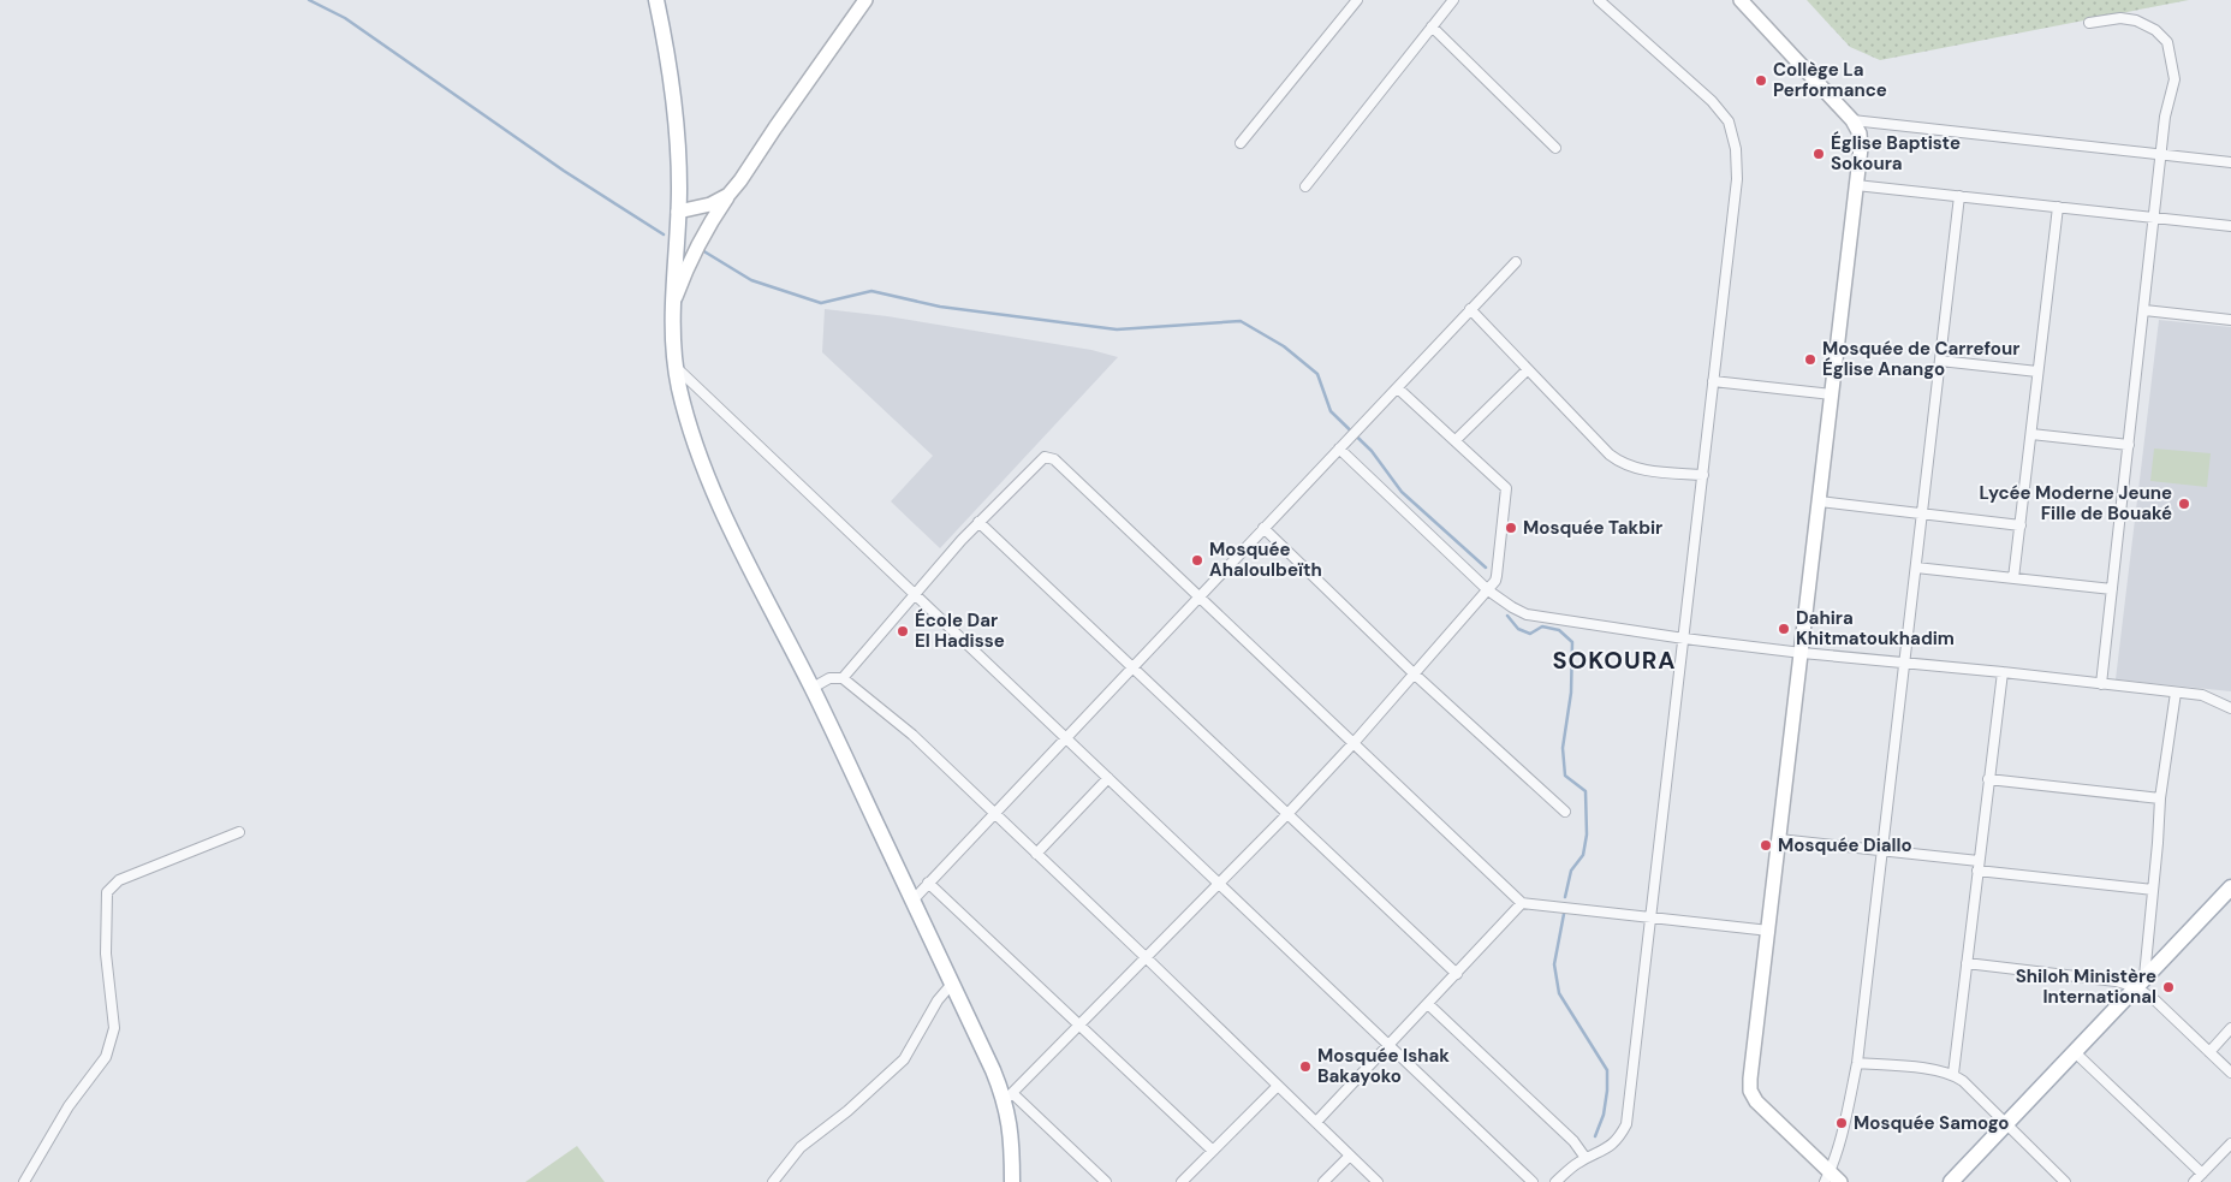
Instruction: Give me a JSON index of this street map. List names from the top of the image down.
{
  "districts": ["SOKOURA"],
  "places": [
    "Collège La Performance",
    "Église Baptiste Sokoura",
    "Mosquée de Carrefour Église Anango",
    "Lycée Moderne Jeune Fille de Bouaké",
    "Mosquée Takbir",
    "Mosquée Ahaloulbeïth",
    "Dahira Khitmatoukhadim",
    "École Dar El Hadisse",
    "Mosquée Diallo",
    "Shiloh Ministère International",
    "Mosquée Ishak Bakayoko",
    "Mosquée Samogo"
  ]
}
